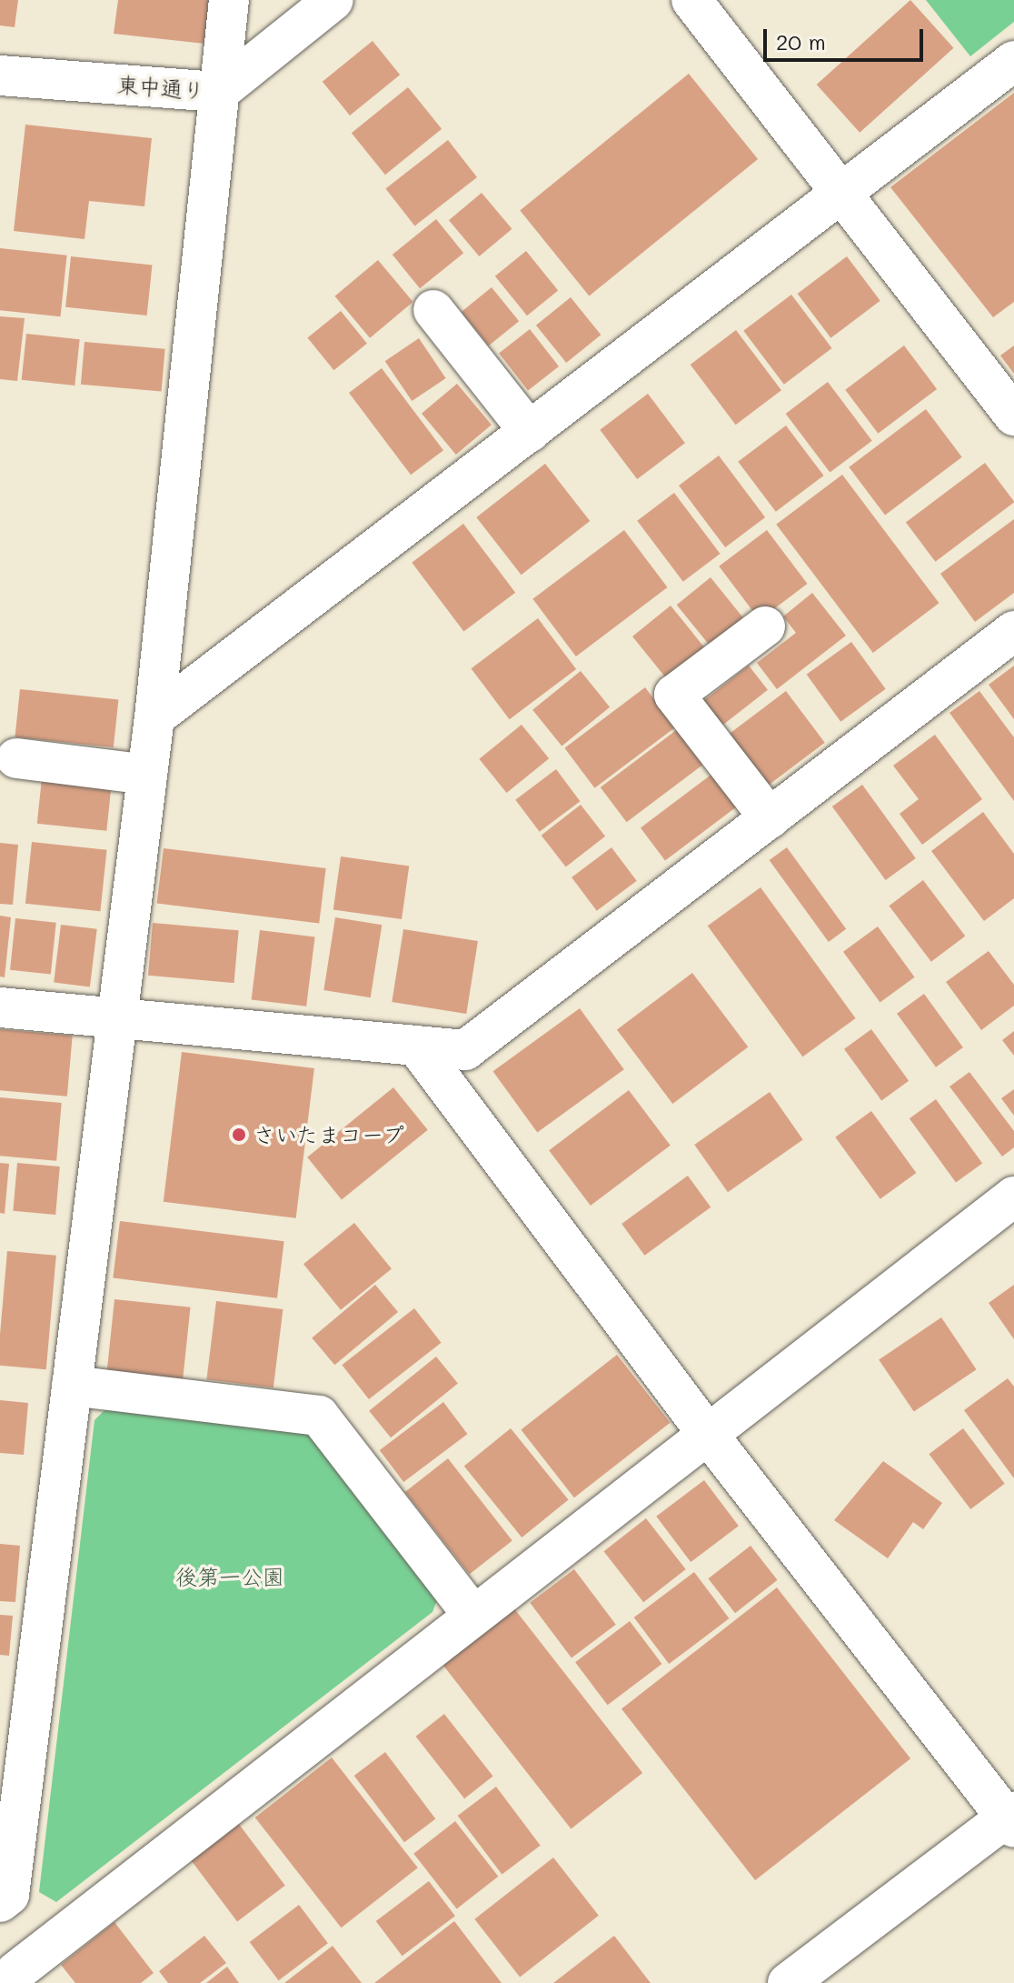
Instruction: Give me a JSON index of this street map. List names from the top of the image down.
{
  "streets": {
    "street": ["東中通り"]
  },
  "parks": ["後第一公園"],
  "places": ["さいたまコープ"],
  "scale_bar": "20 m"
}
